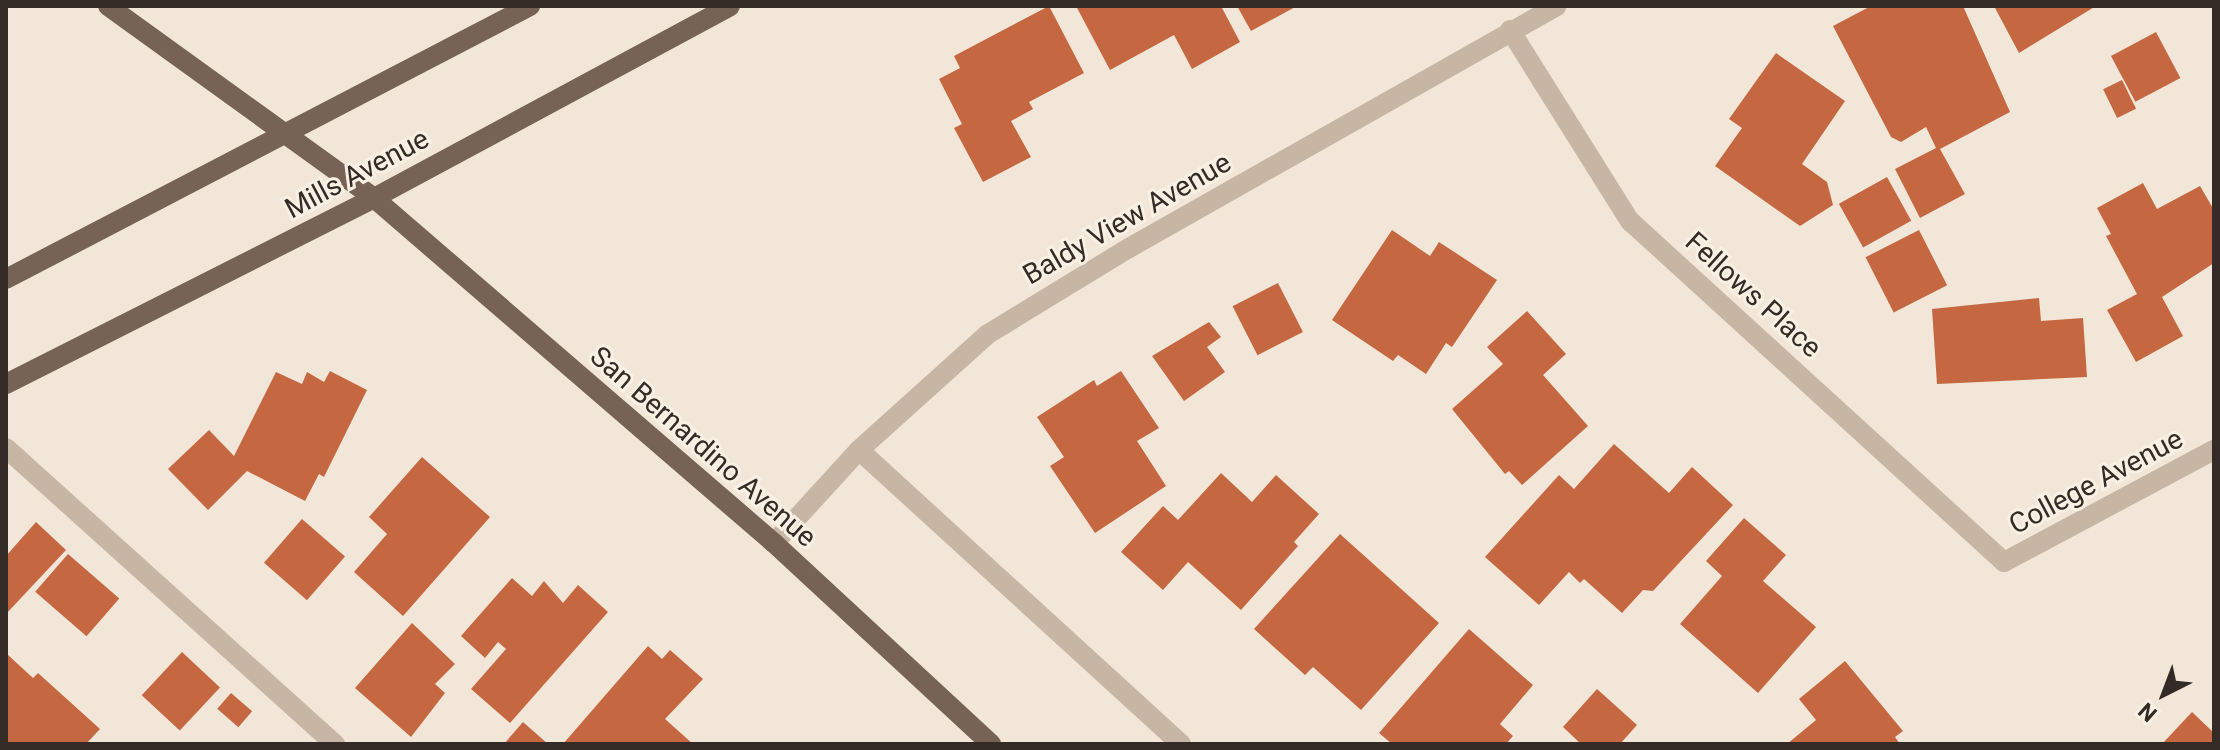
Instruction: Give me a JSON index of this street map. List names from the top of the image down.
{
  "streets": {
    "main road": ["Mills Avenue", "San Bernardino Avenue"],
    "street": ["Baldy View Avenue", "Fellows Place", "College Avenue"]
  },
  "crossings": [
    ["Mills Avenue", "San Bernardino Avenue"],
    ["Baldy View Avenue", "Fellows Place"],
    ["Baldy View Avenue", "San Bernardino Avenue"],
    ["Fellows Place", "College Avenue"]
  ],
  "north": "bottom left"
}
